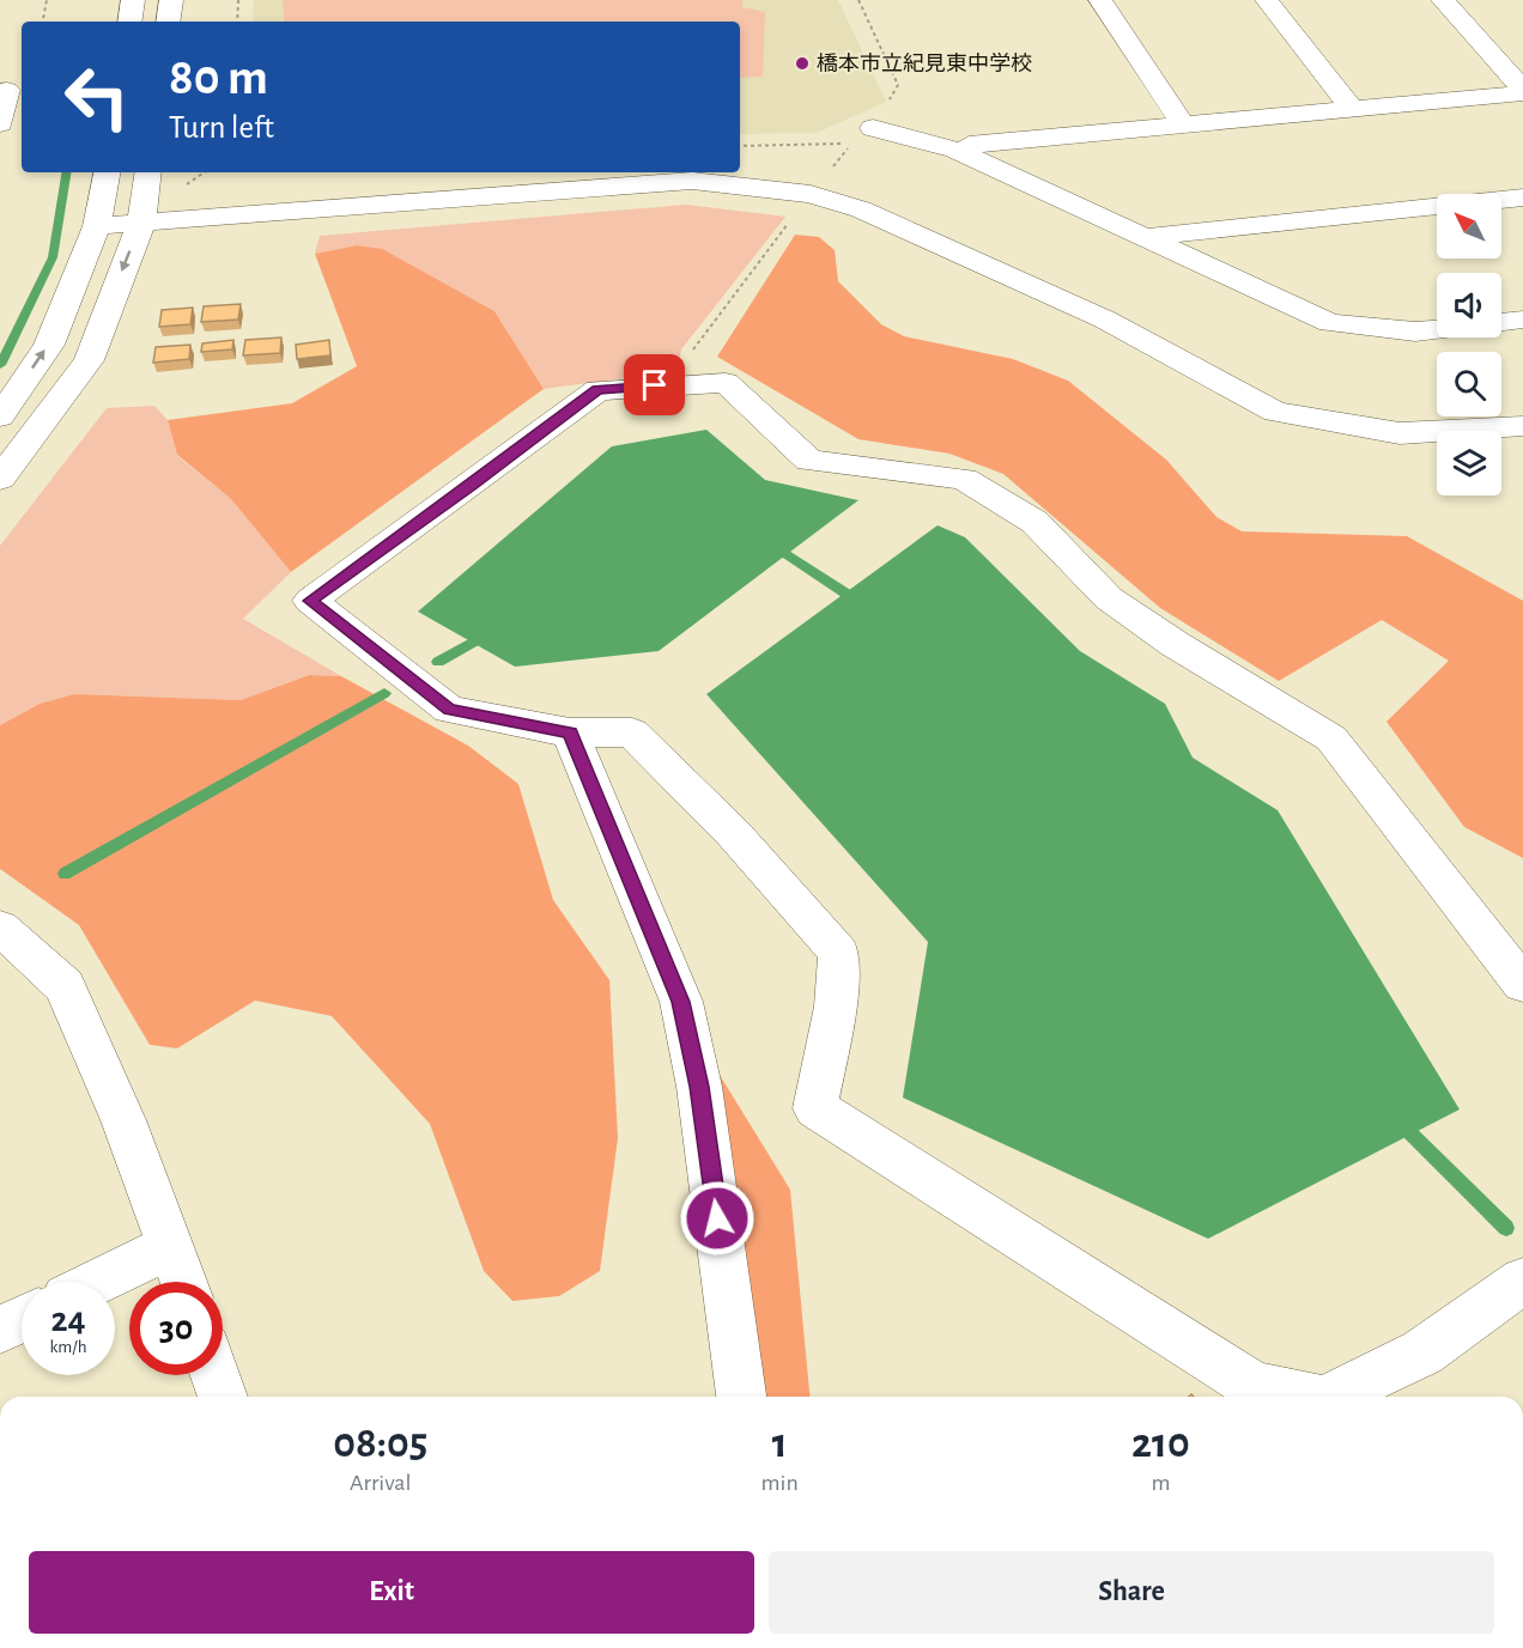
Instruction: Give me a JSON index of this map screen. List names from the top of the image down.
{
  "places": ["橋本市立紀見東中学校"],
  "north": "top left",
  "page": {
    "turn": ["80 m", "Turn left"],
    "speed": "24 km/h",
    "limit": "30",
    "eta": [
      "08:05",
      "Arrival",
      "1",
      "min",
      "210",
      "m"
    ],
    "buttons": ["Exit", "Share"]
  }
}
